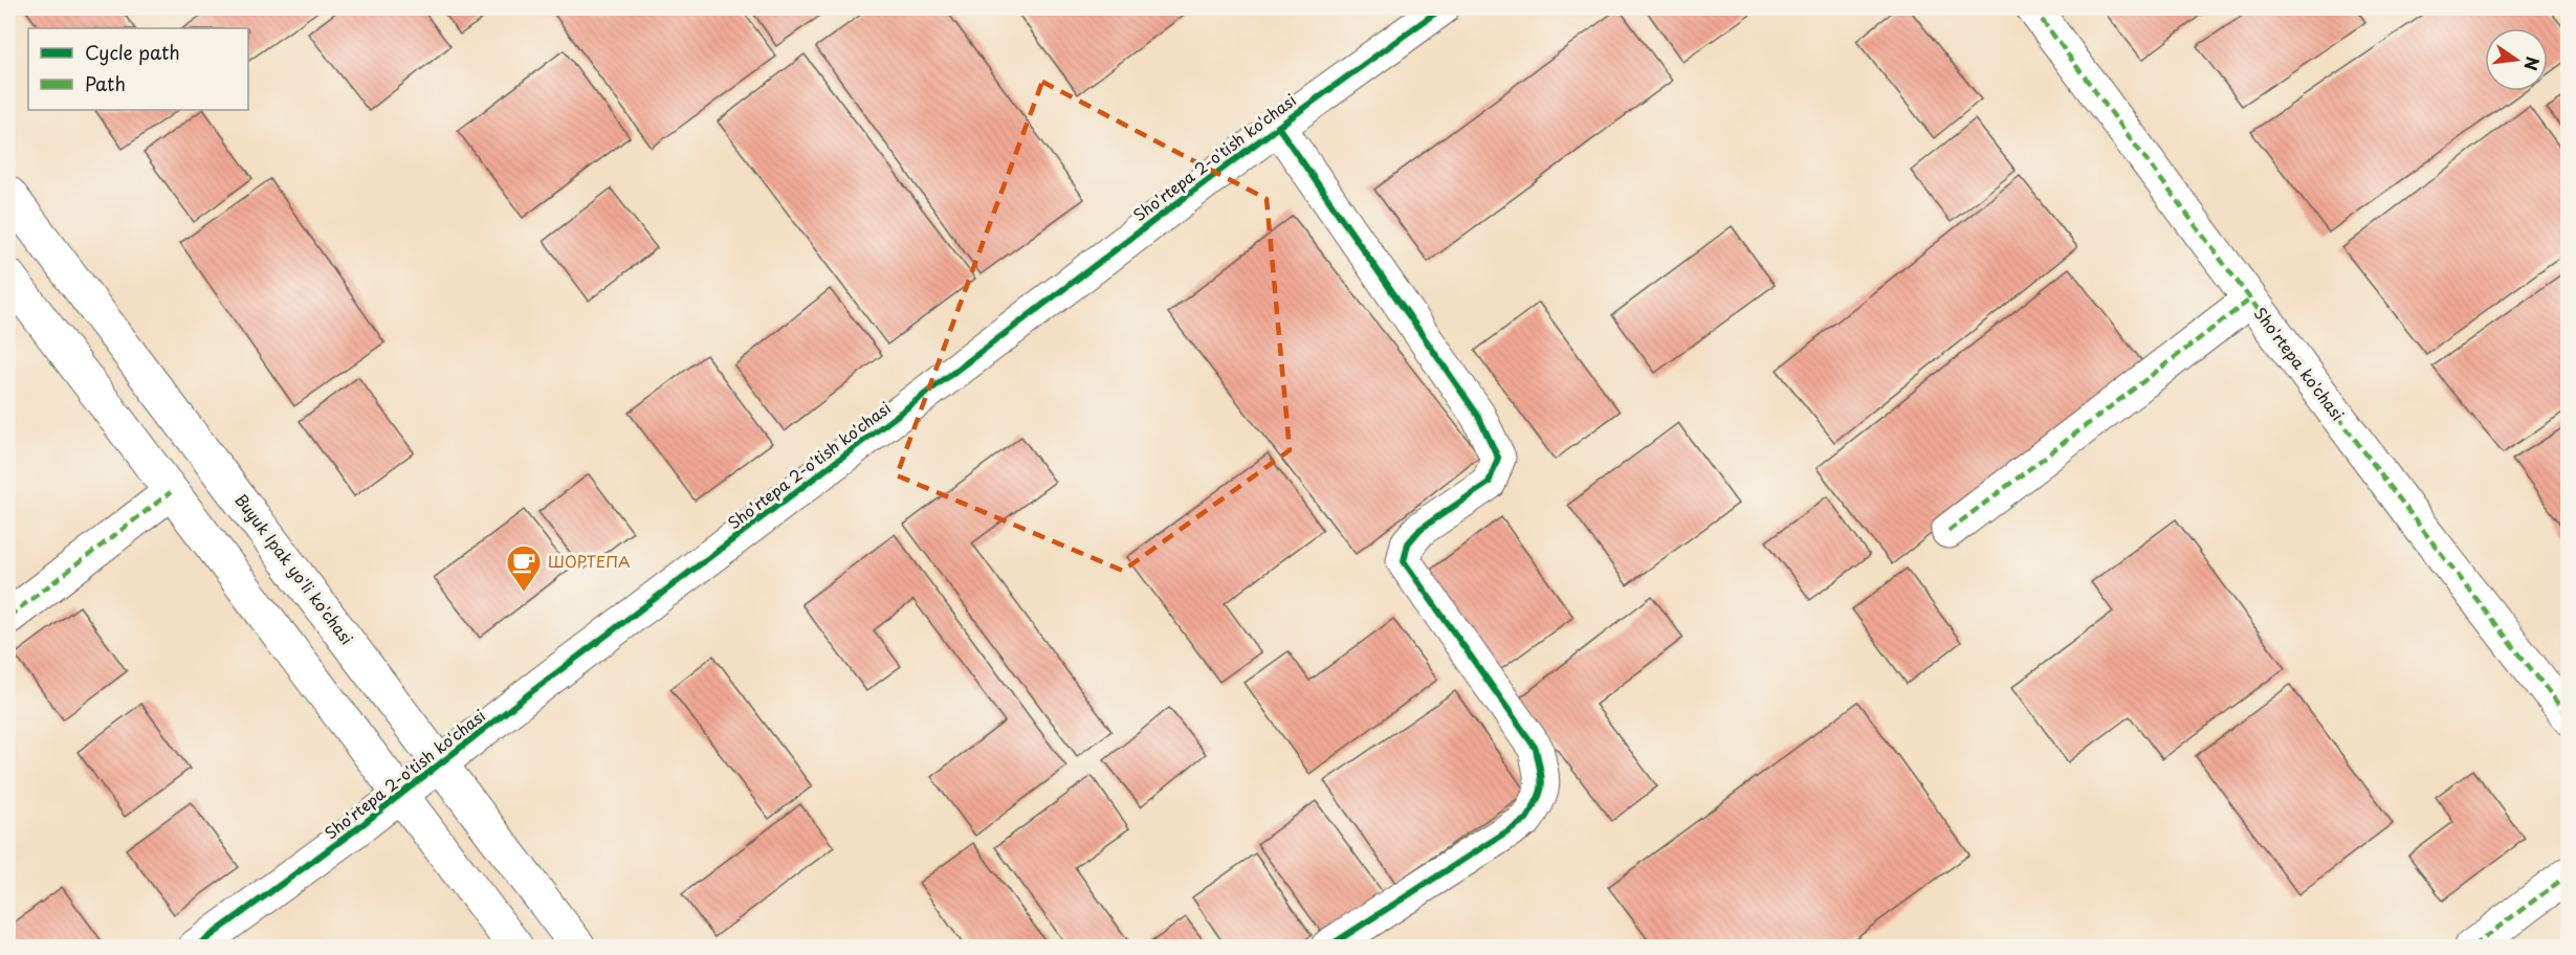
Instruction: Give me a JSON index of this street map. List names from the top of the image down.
{
  "streets": {
    "street": ["Sho'rtepa 2-o'tish ko'chasi", "Sho'rtepa ko'chasi", "Buyuk Ipak yo'li ko'chasi"]
  },
  "crossings": [
    ["Sho'rtepa 2-o'tish ko'chasi", "Buyuk Ipak yo'li ko'chasi"]
  ],
  "places": {
    "cafe": ["ШОРТЕПА"]
  },
  "legend": ["Cycle path", "Path"],
  "north": "right"
}
